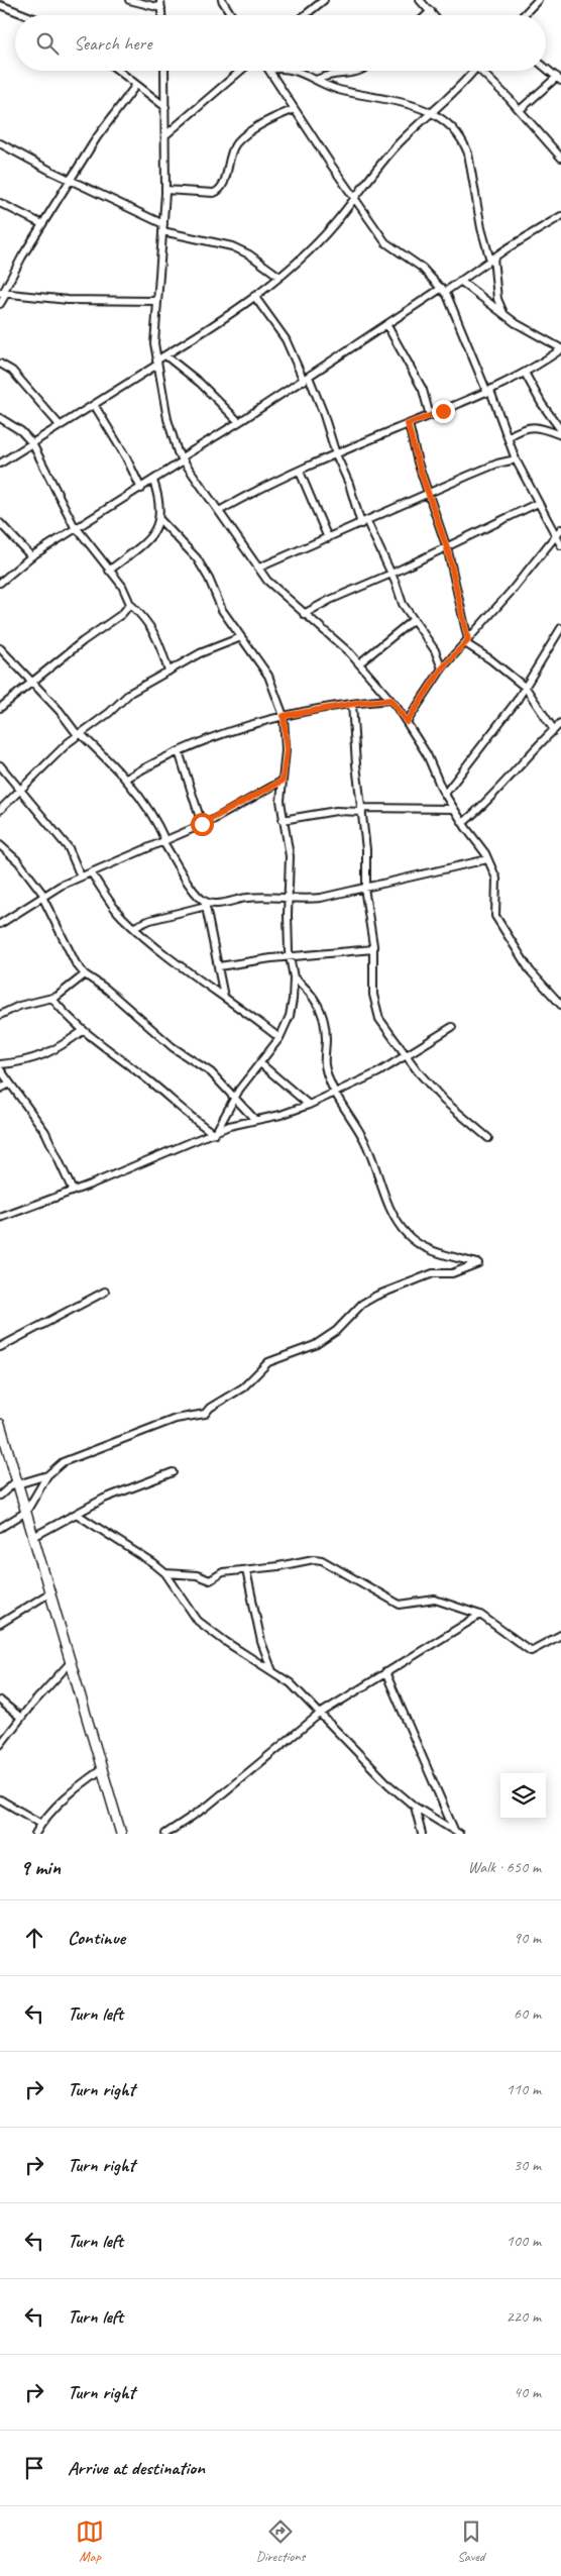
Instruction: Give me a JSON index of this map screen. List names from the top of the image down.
{
  "page": {
    "search": "Search here",
    "heading": ["9 min", "Walk · 650 m"],
    "list": [
      ["Continue", "90 m"],
      ["Turn left", "60 m"],
      ["Turn right", "110 m"],
      ["Turn right", "30 m"],
      ["Turn left", "100 m"],
      ["Turn left", "220 m"],
      ["Turn right", "40 m"],
      "Arrive at destination"
    ],
    "nav": ["Map", "Directions", "Saved"]
  }
}
